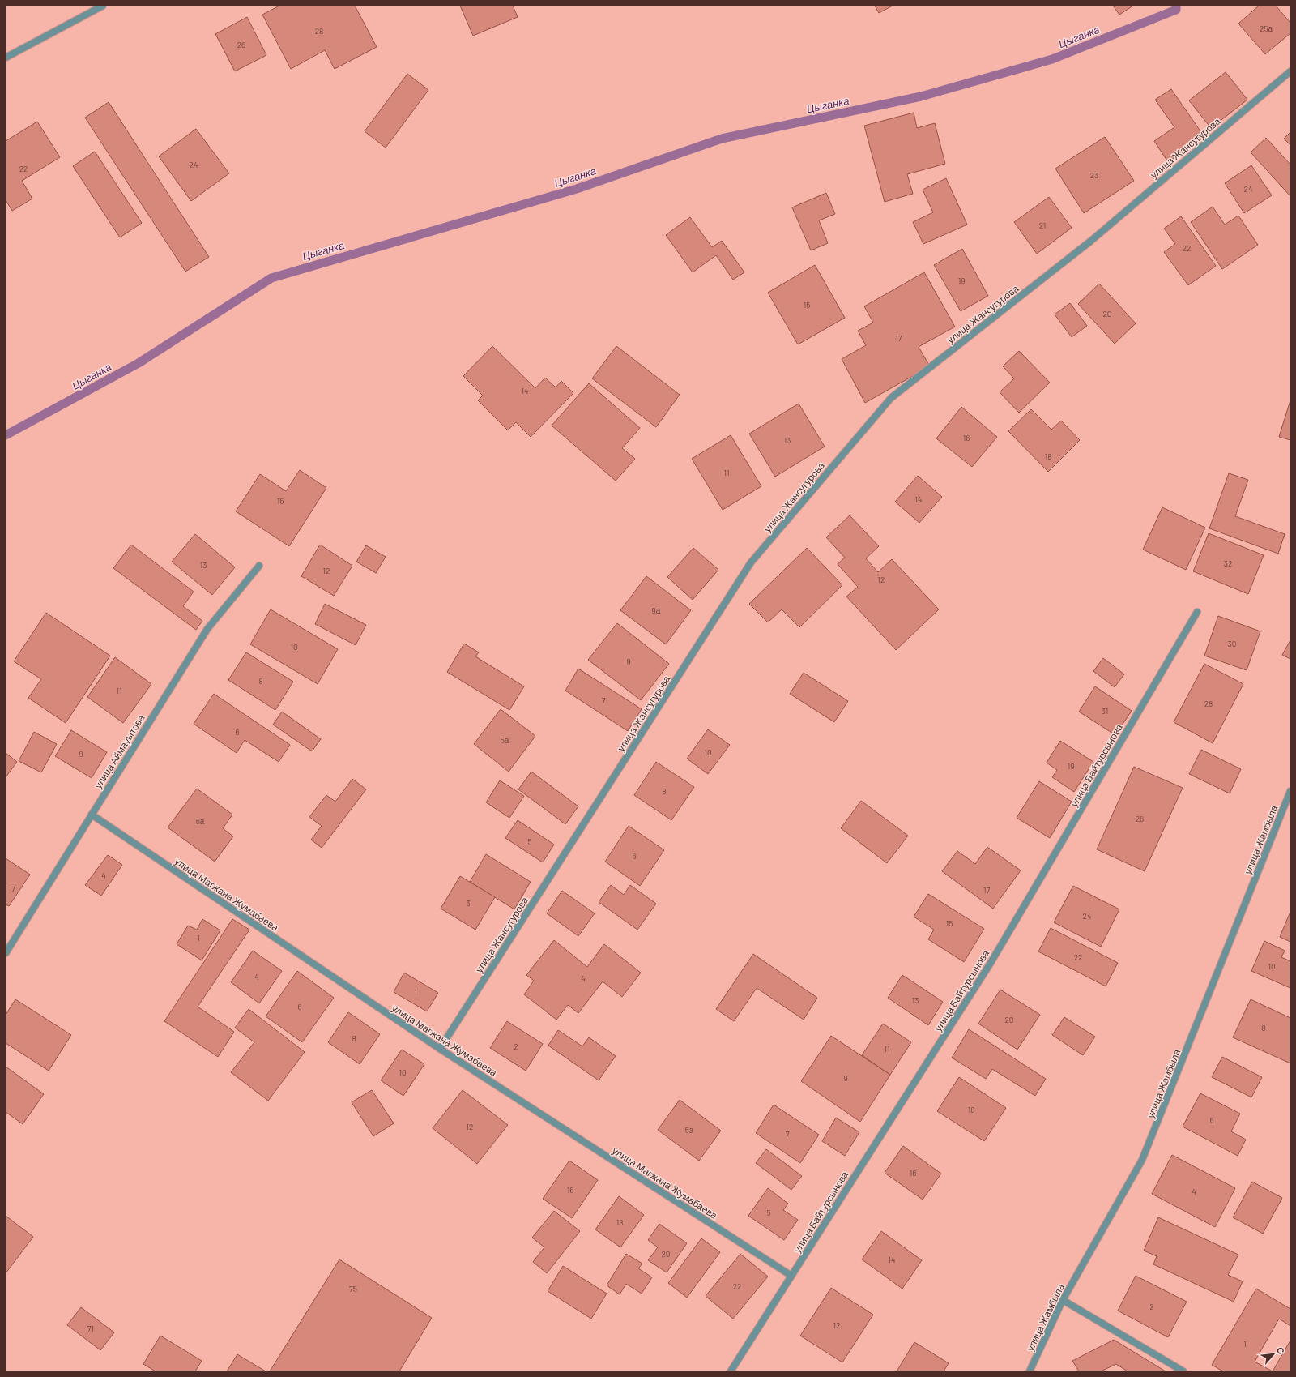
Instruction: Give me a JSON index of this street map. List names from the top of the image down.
{
  "streets": {
    "street": [
      "улица Жансугурова",
      "улица Аймауытова",
      "улица Байтурсынова",
      "улица Жамбыла",
      "улица Магжана Жумабаева"
    ]
  },
  "crossings": [
    ["улица Жансугурова", "улица Магжана Жумабаева"],
    ["улица Аймауытова", "улица Магжана Жумабаева"],
    ["улица Байтурсынова", "улица Магжана Жумабаева"]
  ],
  "water": ["Цыганка"],
  "house_numbers": [
    "25а",
    "28",
    "26",
    "24",
    "22",
    "23",
    "24",
    "21",
    "22",
    "19",
    "15",
    "20",
    "17",
    "14",
    "16",
    "13",
    "18",
    "11",
    "14",
    "15",
    "32",
    "13",
    "12",
    "12",
    "9а",
    "30",
    "10",
    "9",
    "8",
    "11",
    "7",
    "28",
    "31",
    "6",
    "5а",
    "10",
    "9",
    "19",
    "8",
    "26",
    "6а",
    "5",
    "6",
    "4",
    "7",
    "17",
    "3",
    "24",
    "15",
    "1",
    "22",
    "10",
    "4",
    "4",
    "1",
    "13",
    "6",
    "20",
    "8",
    "8",
    "2",
    "11",
    "10",
    "9",
    "18",
    "6",
    "12",
    "5а",
    "7",
    "16",
    "16",
    "4",
    "5",
    "18",
    "20",
    "14",
    "22",
    "75",
    "2",
    "12",
    "71",
    "1"
  ],
  "north": "top right"
}
